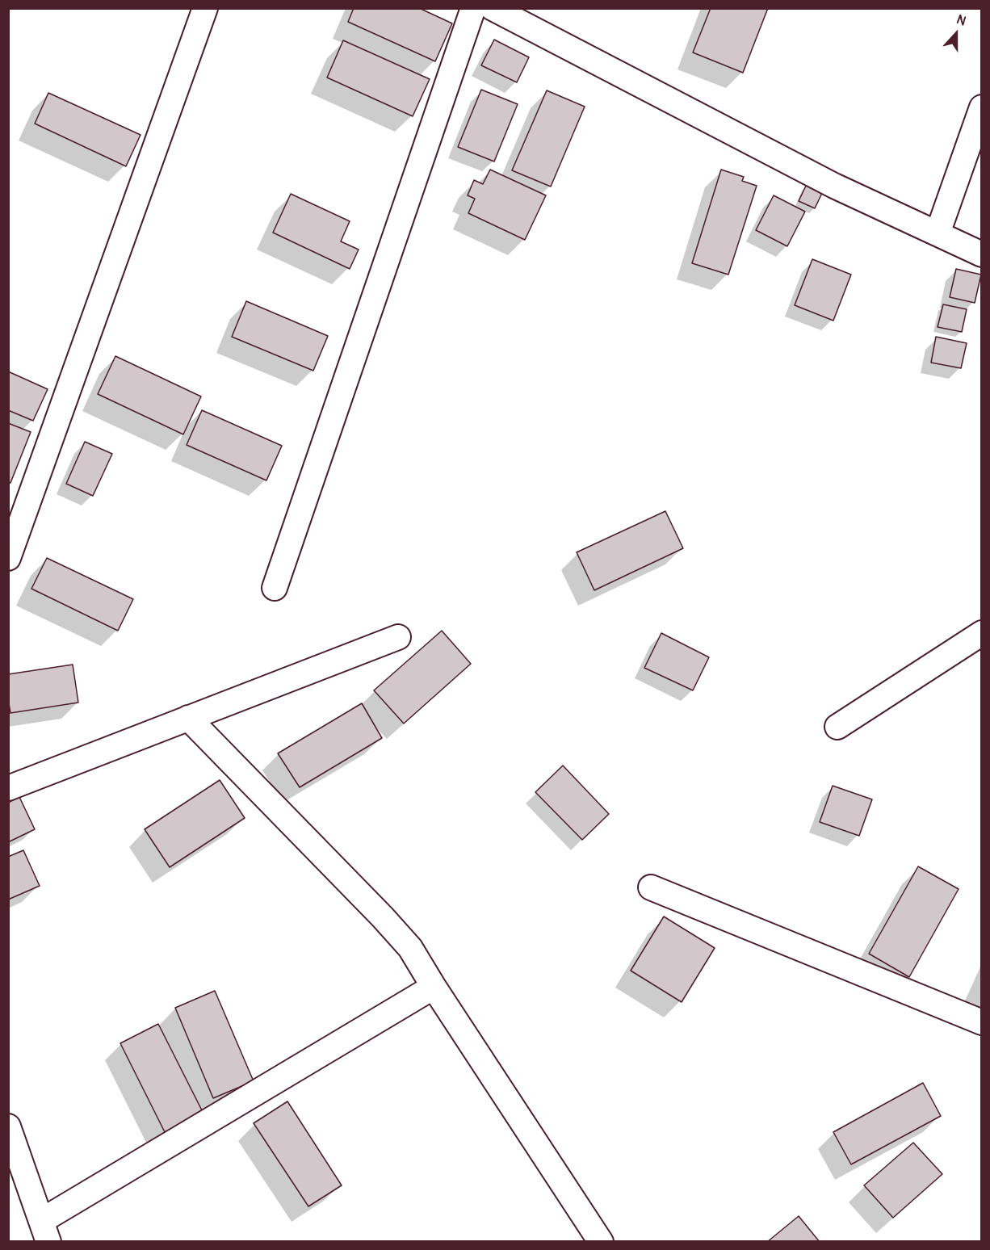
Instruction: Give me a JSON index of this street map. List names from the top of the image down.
{
  "north": "top"
}
